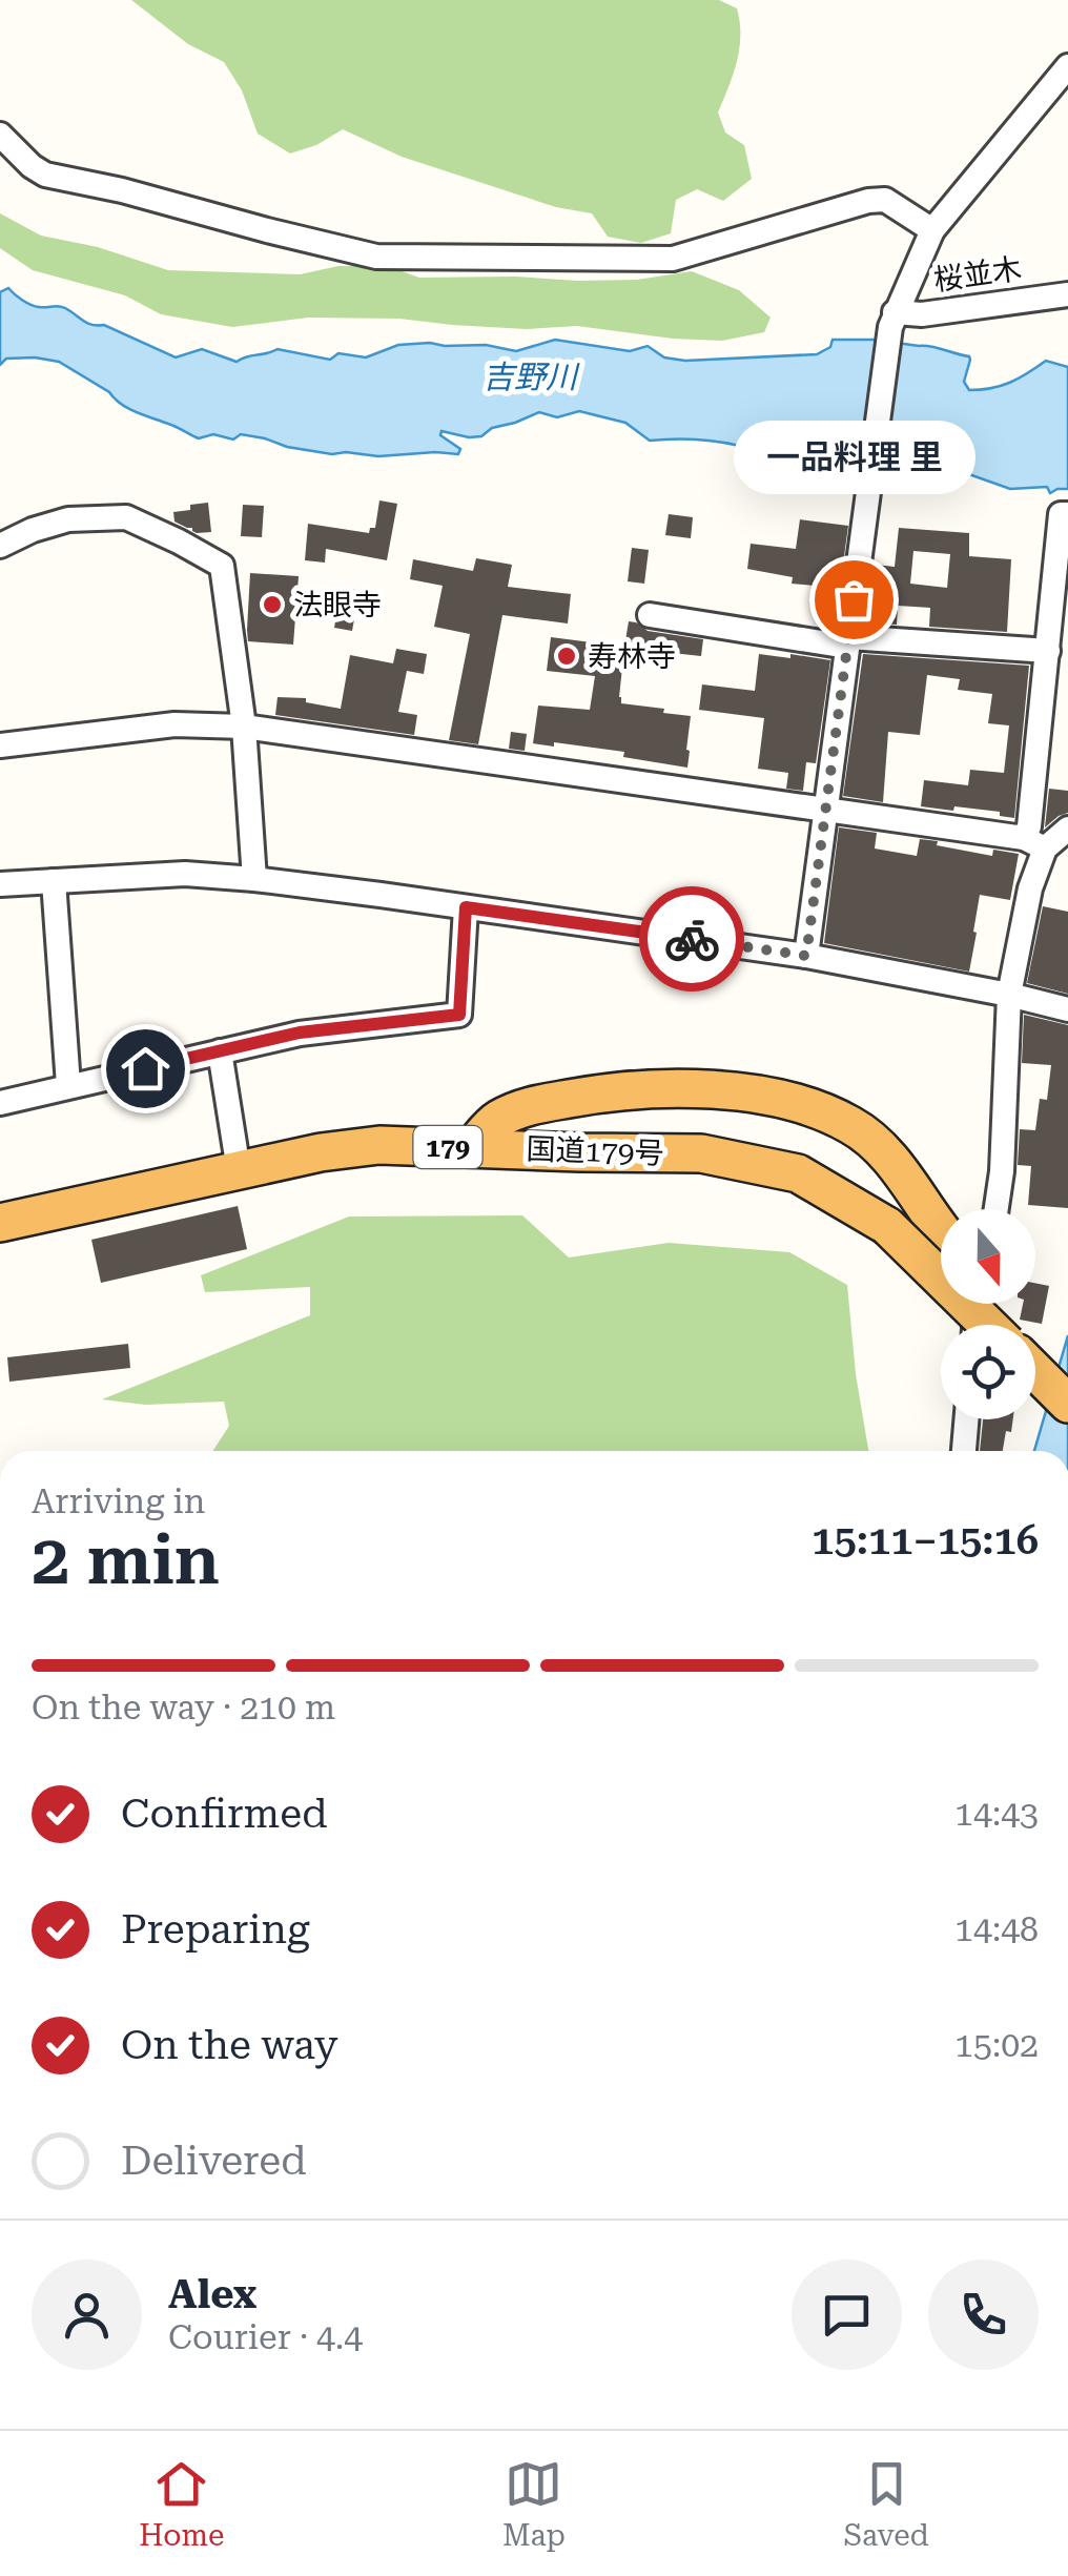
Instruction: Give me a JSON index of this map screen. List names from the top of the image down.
{
  "streets": {
    "highway": ["179", "国道179号"],
    "street": ["桜並木"]
  },
  "water": ["吉野川"],
  "places": ["一品料理 里", "法眼寺", "寿林寺"],
  "north": "bottom",
  "page": {
    "bubble": "一品料理 里",
    "heading": ["2 min", "Arriving in", "15:11–15:16"],
    "panel": ["Alex", "Courier · 4.4"],
    "bar": "On the way · 210 m",
    "list": [
      ["Confirmed", "14:43"],
      ["Preparing", "14:48"],
      ["On the way", "15:02"],
      "Delivered"
    ],
    "tabs": ["Home", "Map", "Saved"]
  }
}
